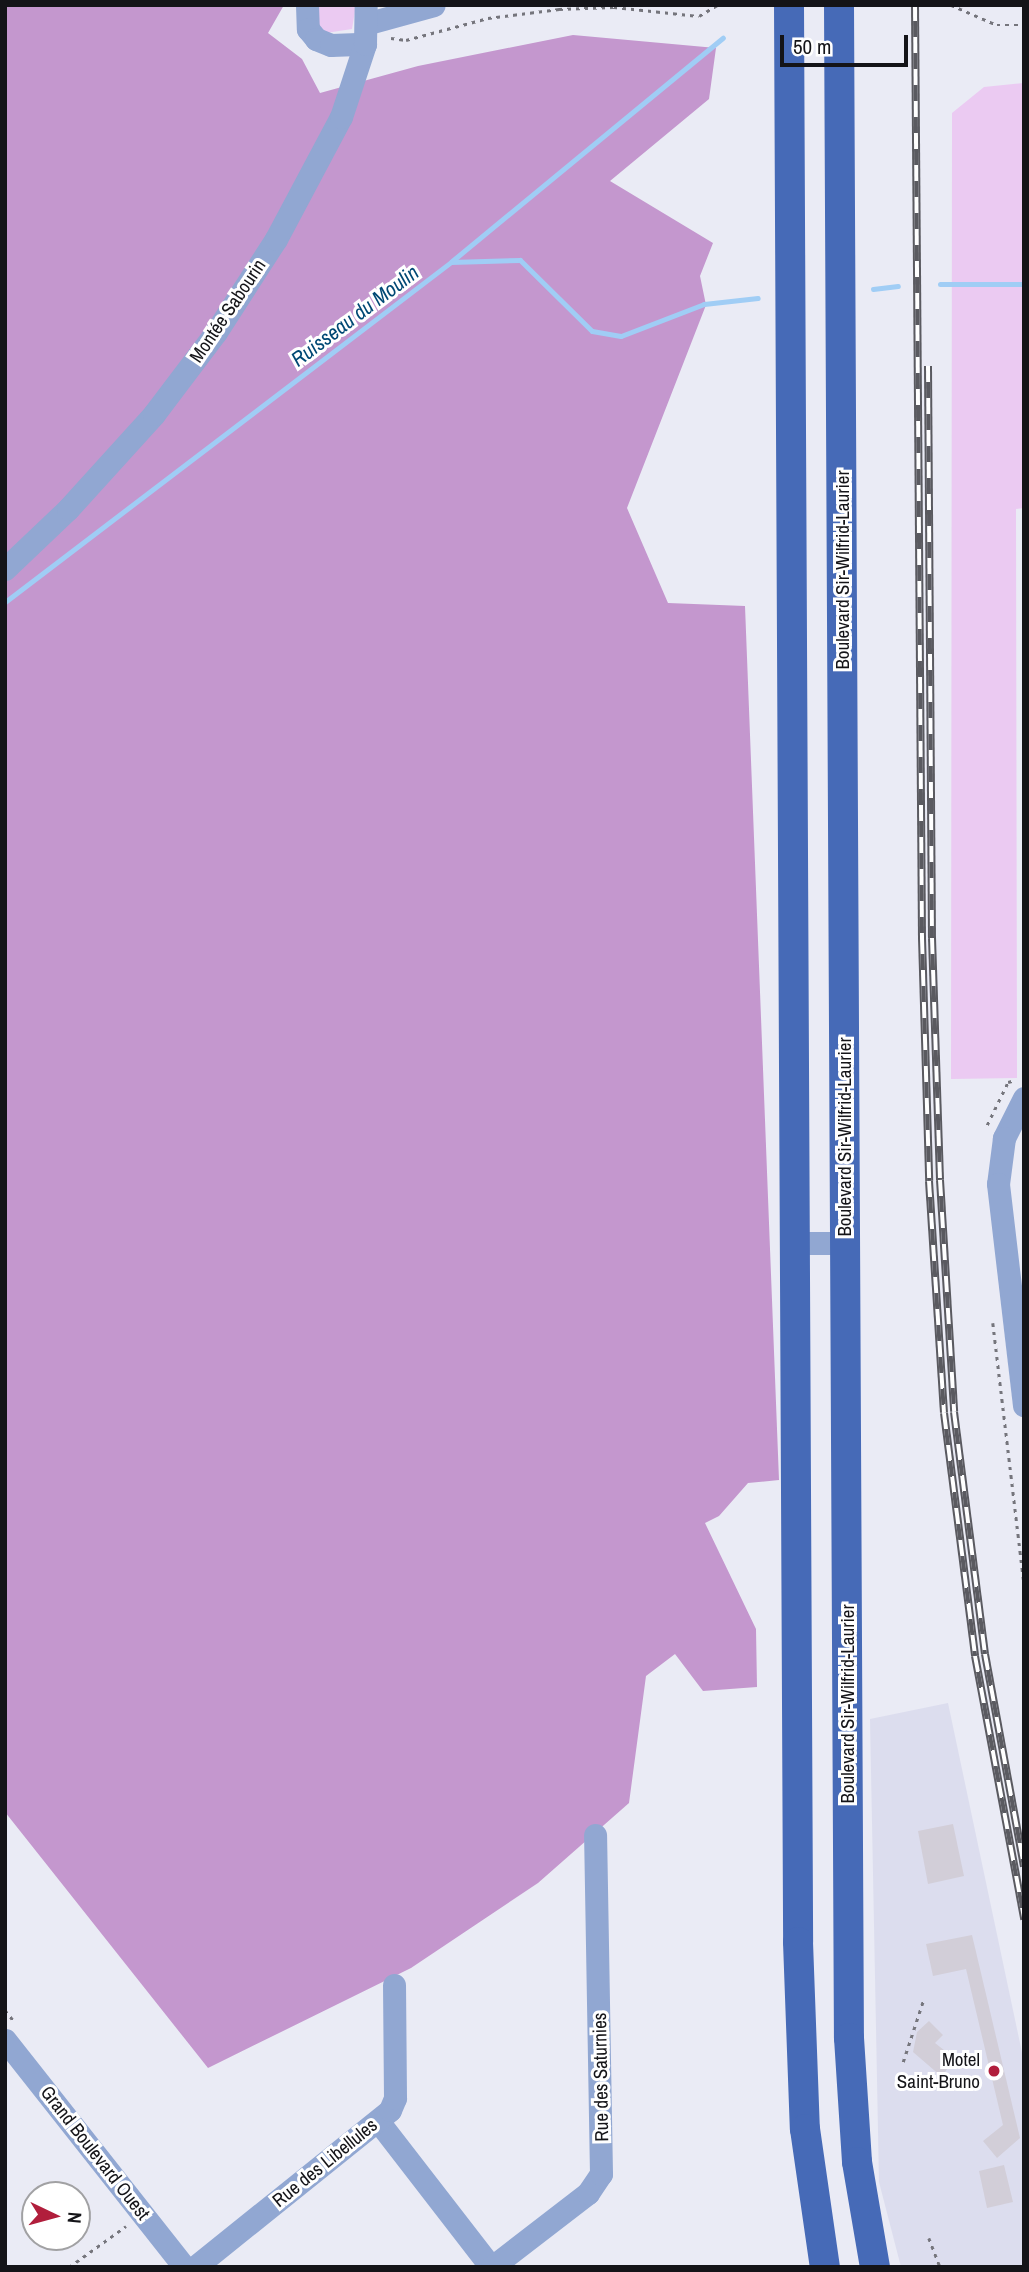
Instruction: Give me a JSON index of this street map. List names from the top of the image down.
{
  "streets": {
    "main road": ["Boulevard Sir-Wilfrid-Laurier"],
    "street": [
      "Montée Sabourin",
      "Rue des Saturnies",
      "Grand Boulevard Ouest",
      "Rue des Libellules"
    ]
  },
  "water": ["Ruisseau du Moulin"],
  "places": ["Motel Saint-Bruno"],
  "scale_bar": "50 m",
  "north": "right"
}
